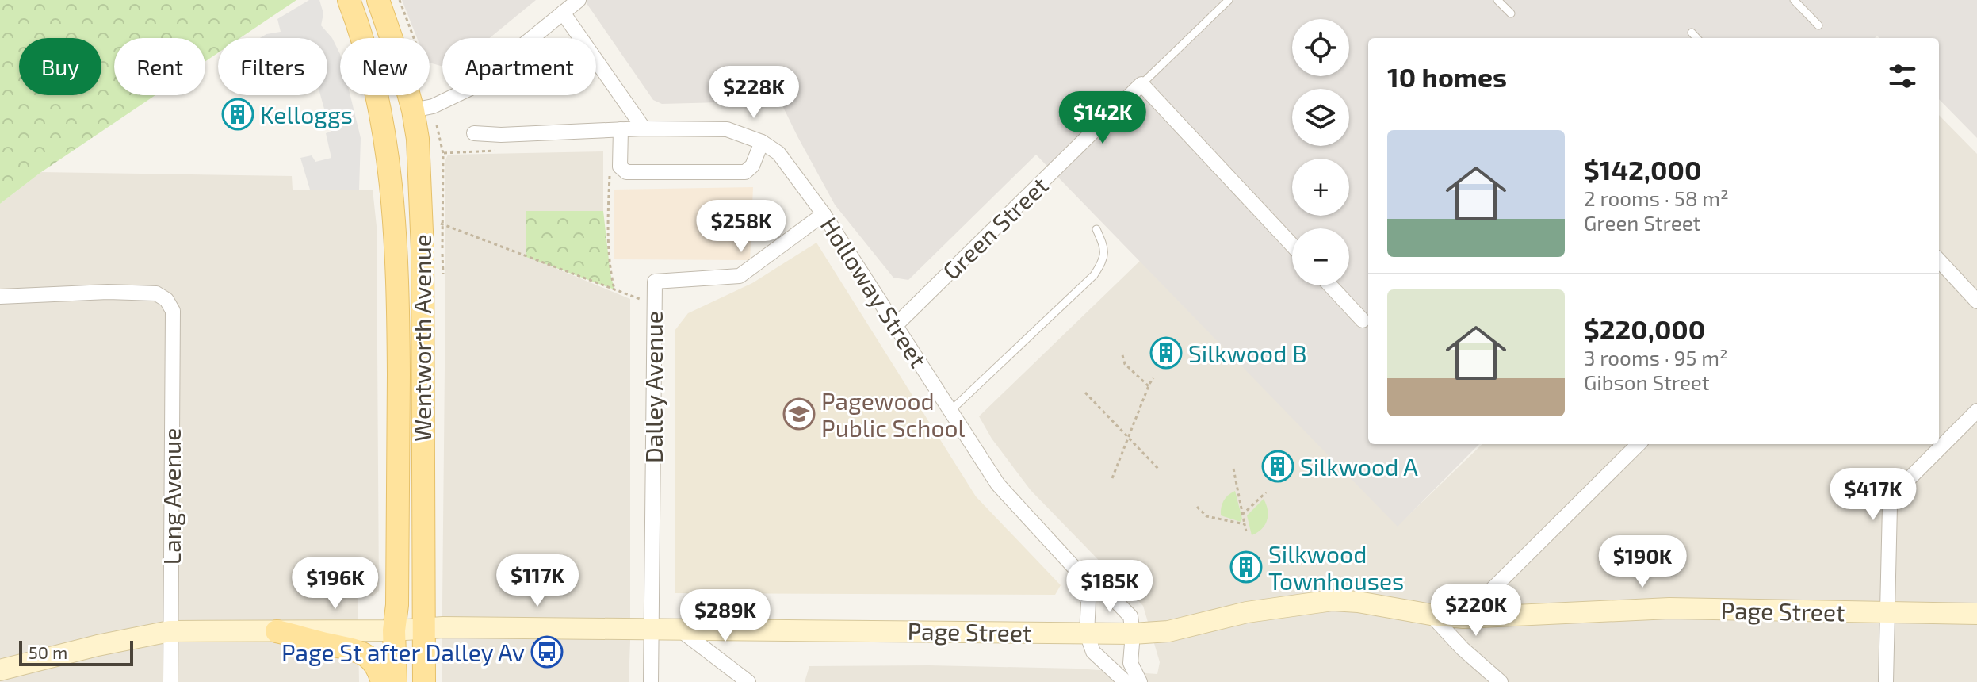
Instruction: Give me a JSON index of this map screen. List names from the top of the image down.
{
  "streets": {
    "main road": ["Wentworth Avenue", "Page Street"],
    "street": [
      "Green Street",
      "Holloway Street",
      "Dalley Avenue",
      "Lang Avenue"
    ]
  },
  "crossings": [
    ["Green Street", "Holloway Street"],
    ["Holloway Street", "Dalley Avenue"],
    ["Holloway Street", "Page Street"],
    ["Wentworth Avenue", "Page Street"],
    ["Dalley Avenue", "Page Street"],
    ["Lang Avenue", "Page Street"]
  ],
  "places": {
    "building": [
      "Kelloggs",
      "Silkwood B",
      "Silkwood A",
      "Silkwood Townhouses"
    ],
    "school or university": ["Pagewood Public School"],
    "bus stop": ["Page St after Dalley Av"]
  },
  "scale_bar": "50 m",
  "page": {
    "map_buttons": ["+", "−"],
    "chip": [
      "Buy",
      "Rent",
      "Filters",
      "New",
      "Apartment"
    ],
    "heading": "10 homes",
    "price": [
      "$228K",
      "$142K",
      "$258K",
      "$417K",
      "$190K",
      "$117K",
      "$196K",
      "$185K",
      "$220K",
      "$289K"
    ],
    "list": [
      {
        "name": "$142,000",
        "note": "2 rooms · 58 m² · Green Street"
      },
      {
        "name": "$220,000",
        "note": "3 rooms · 95 m² · Gibson Street"
      }
    ],
    "scale": "50 m"
  }
}
